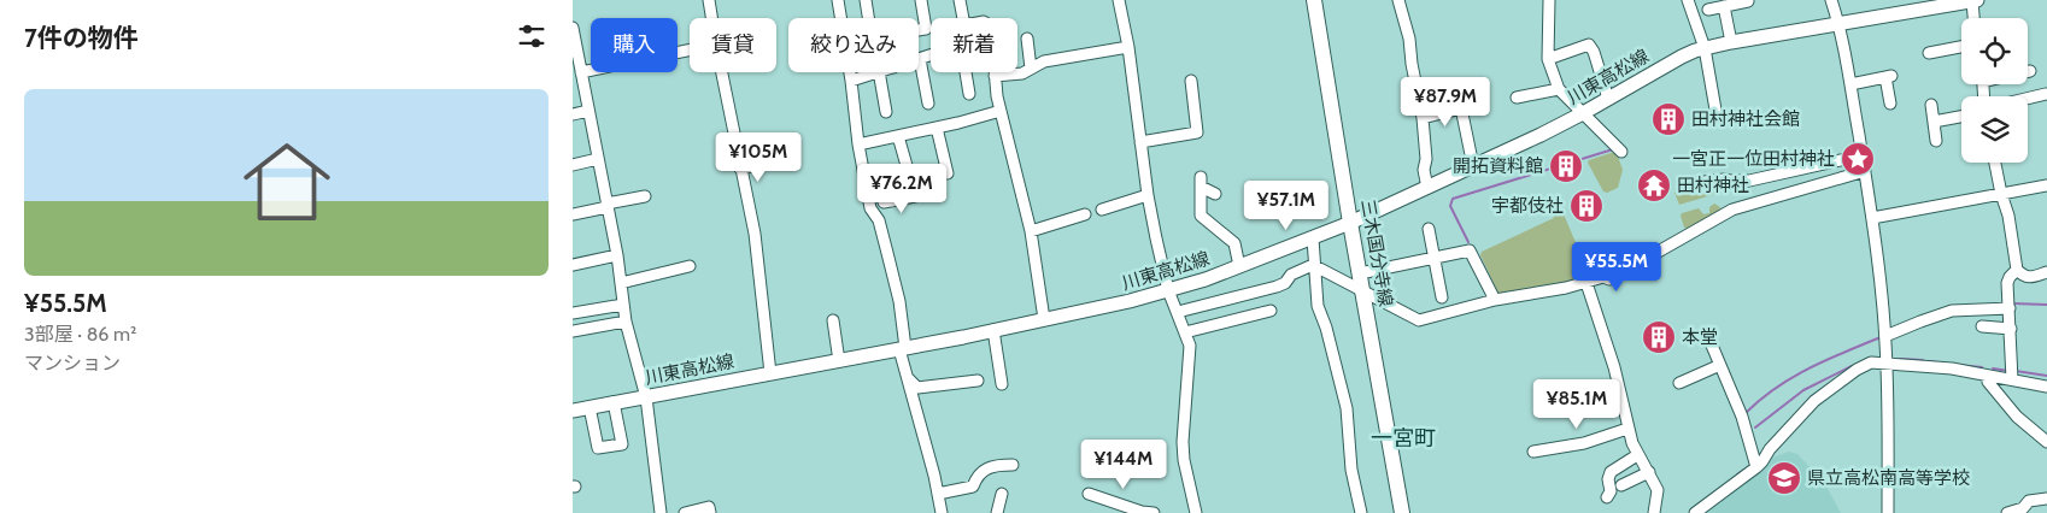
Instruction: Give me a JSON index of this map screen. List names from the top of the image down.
{
  "streets": {
    "main road": ["川東高松線", "三木国分寺線"]
  },
  "crossings": [
    ["川東高松線", "三木国分寺線"]
  ],
  "districts": ["一宮町"],
  "places": {
    "building": [
      "田村神社会館",
      "開拓資料館",
      "宇都伎社",
      "本堂"
    ],
    "place": ["一宮正一位田村神社"],
    "temple": ["田村神社"],
    "school or university": ["県立高松南高等学校"]
  },
  "page": {
    "heading": "7件の物件",
    "chip": [
      "購入",
      "賃貸",
      "絞り込み",
      "新着"
    ],
    "list": [
      {
        "name": "¥55.5M",
        "note": "3部屋 · 86 m² · マンション"
      }
    ],
    "price": [
      "¥87.9M",
      "¥105M",
      "¥76.2M",
      "¥57.1M",
      "¥55.5M",
      "¥85.1M",
      "¥144M"
    ]
  }
}
